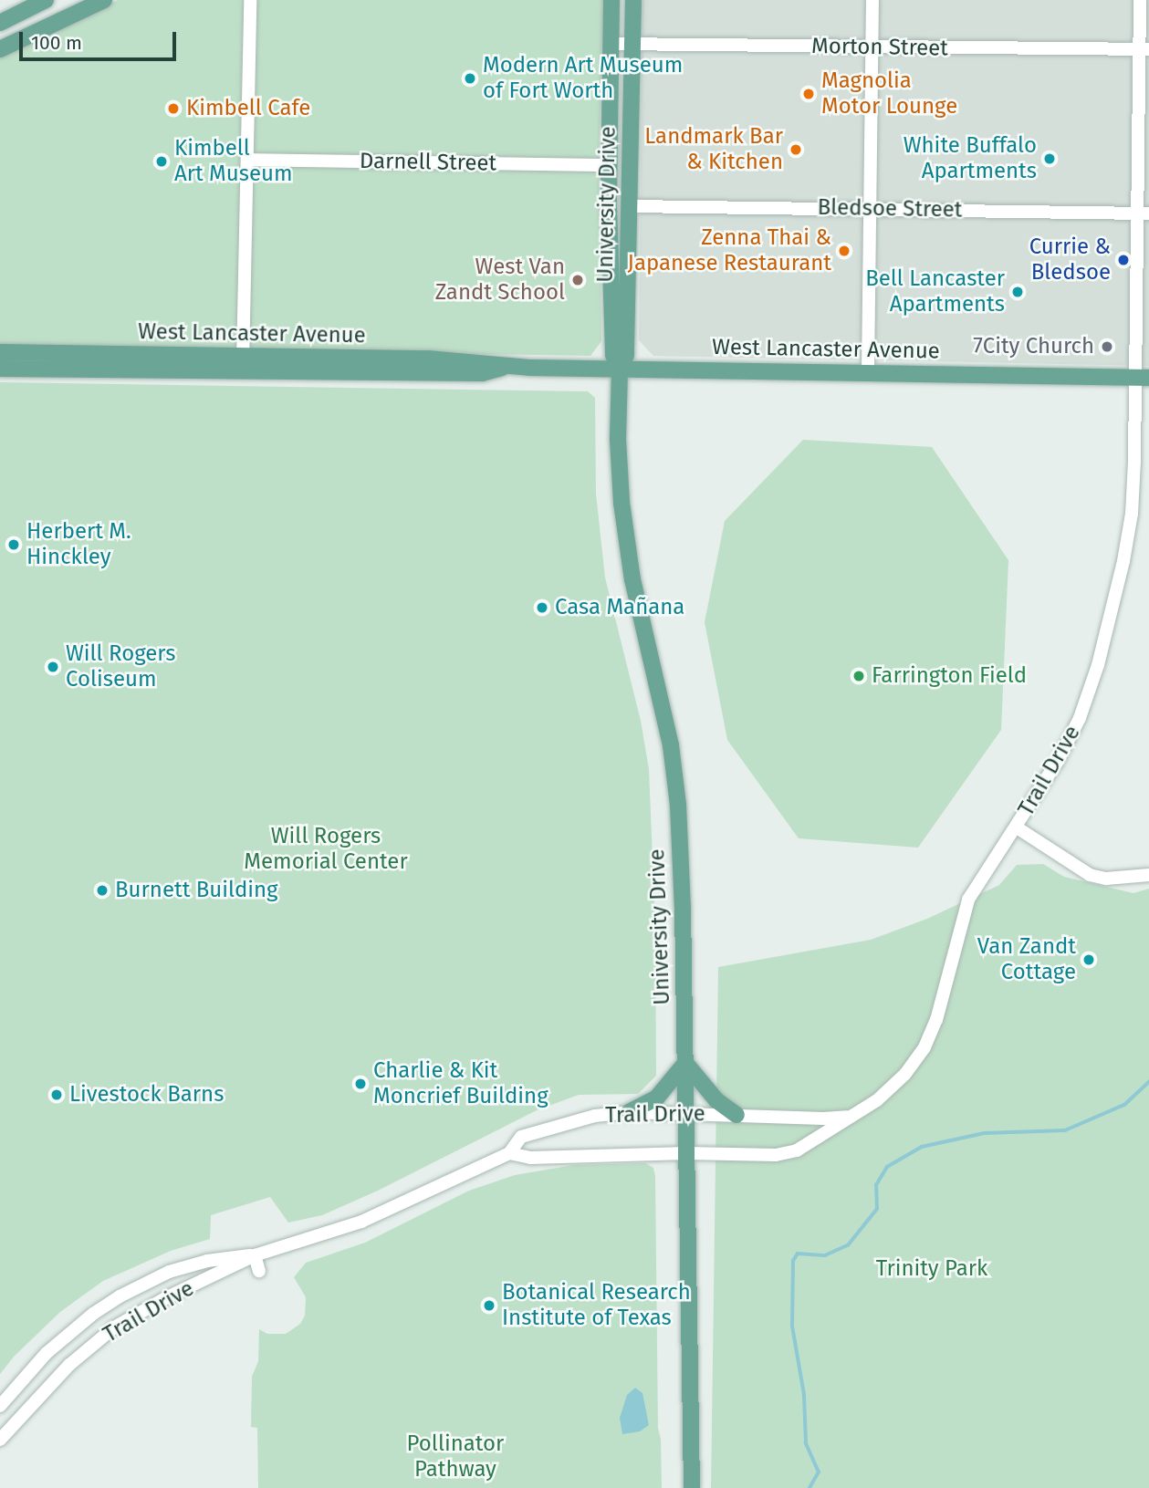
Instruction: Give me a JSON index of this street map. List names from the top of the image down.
{
  "streets": {
    "main road": ["University Drive", "West Lancaster Avenue"],
    "street": [
      "Morton Street",
      "Darnell Street",
      "Bledsoe Street",
      "Trail Drive"
    ]
  },
  "crossings": [
    ["Morton Street", "University Drive"],
    ["Morton Street", "Trail Drive"],
    ["Darnell Street", "University Drive"],
    ["University Drive", "Bledsoe Street"],
    ["University Drive", "West Lancaster Avenue"],
    ["University Drive", "Trail Drive"],
    ["Bledsoe Street", "Trail Drive"],
    ["West Lancaster Avenue", "Trail Drive"]
  ],
  "parks": ["Will Rogers Memorial Center", "Trinity Park", "Pollinator Pathway"],
  "places": [
    "Modern Art Museum of Fort Worth",
    "Magnolia Motor Lounge",
    "Kimbell Cafe",
    "Landmark Bar & Kitchen",
    "White Buffalo Apartments",
    "Kimbell Art Museum",
    "Zenna Thai & Japanese Restaurant",
    "Currie & Bledsoe",
    "West Van Zandt School",
    "Bell Lancaster Apartments",
    "7City Church",
    "Herbert M. Hinckley",
    "Casa Mañana",
    "Will Rogers Coliseum",
    "Farrington Field",
    "Burnett Building",
    "Van Zandt Cottage",
    "Charlie & Kit Moncrief Building",
    "Livestock Barns",
    "Botanical Research Institute of Texas"
  ],
  "scale_bar": "100 m"
}
